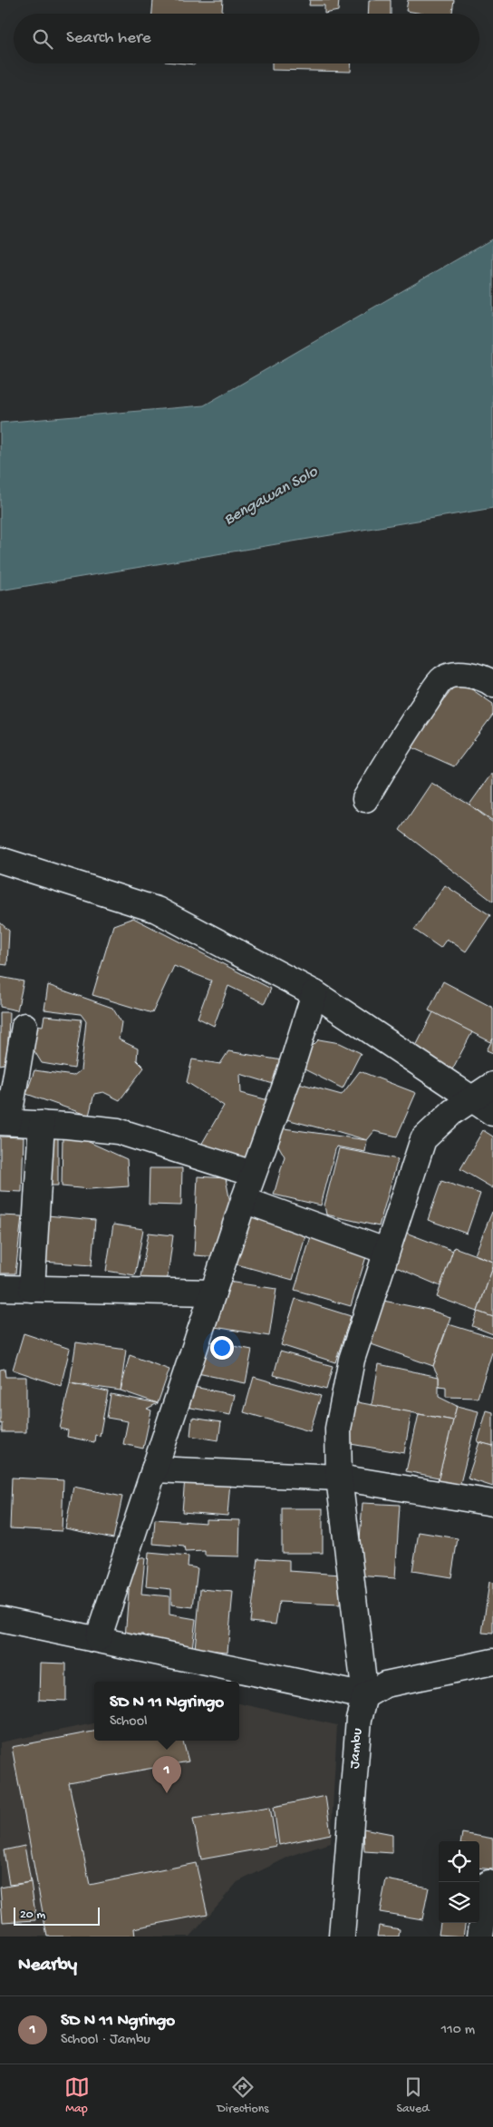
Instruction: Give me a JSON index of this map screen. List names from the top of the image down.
{
  "streets": {
    "street": ["Jambu"]
  },
  "water": ["Bengawan Solo"],
  "scale_bar": "20 m",
  "page": {
    "search": "Search here",
    "popup": ["SD N 11 Ngringo", "School"],
    "pins": "1",
    "scale": "20 m",
    "heading": "Nearby",
    "list": [
      {
        "mark": "1",
        "name": "SD N 11 Ngringo",
        "note": "School · Jambu",
        "value": "110 m"
      }
    ],
    "nav": ["Map", "Directions", "Saved"]
  }
}
